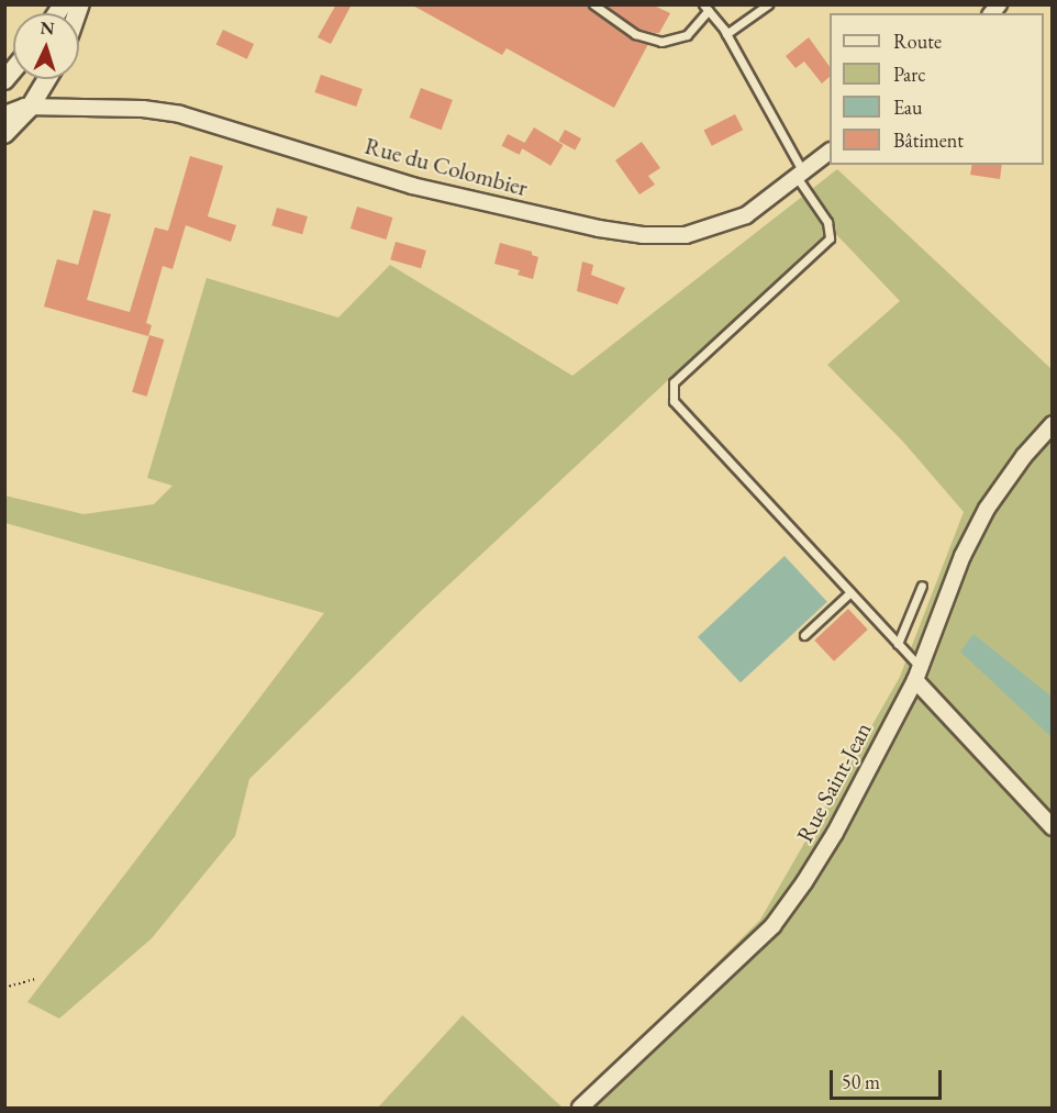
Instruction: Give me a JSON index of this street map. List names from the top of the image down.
{
  "streets": {
    "street": ["Rue du Colombier", "Rue Saint-Jean"]
  },
  "legend": [
    "Route",
    "Parc",
    "Eau",
    "Bâtiment"
  ],
  "scale_bar": "50 m",
  "north": "top"
}
